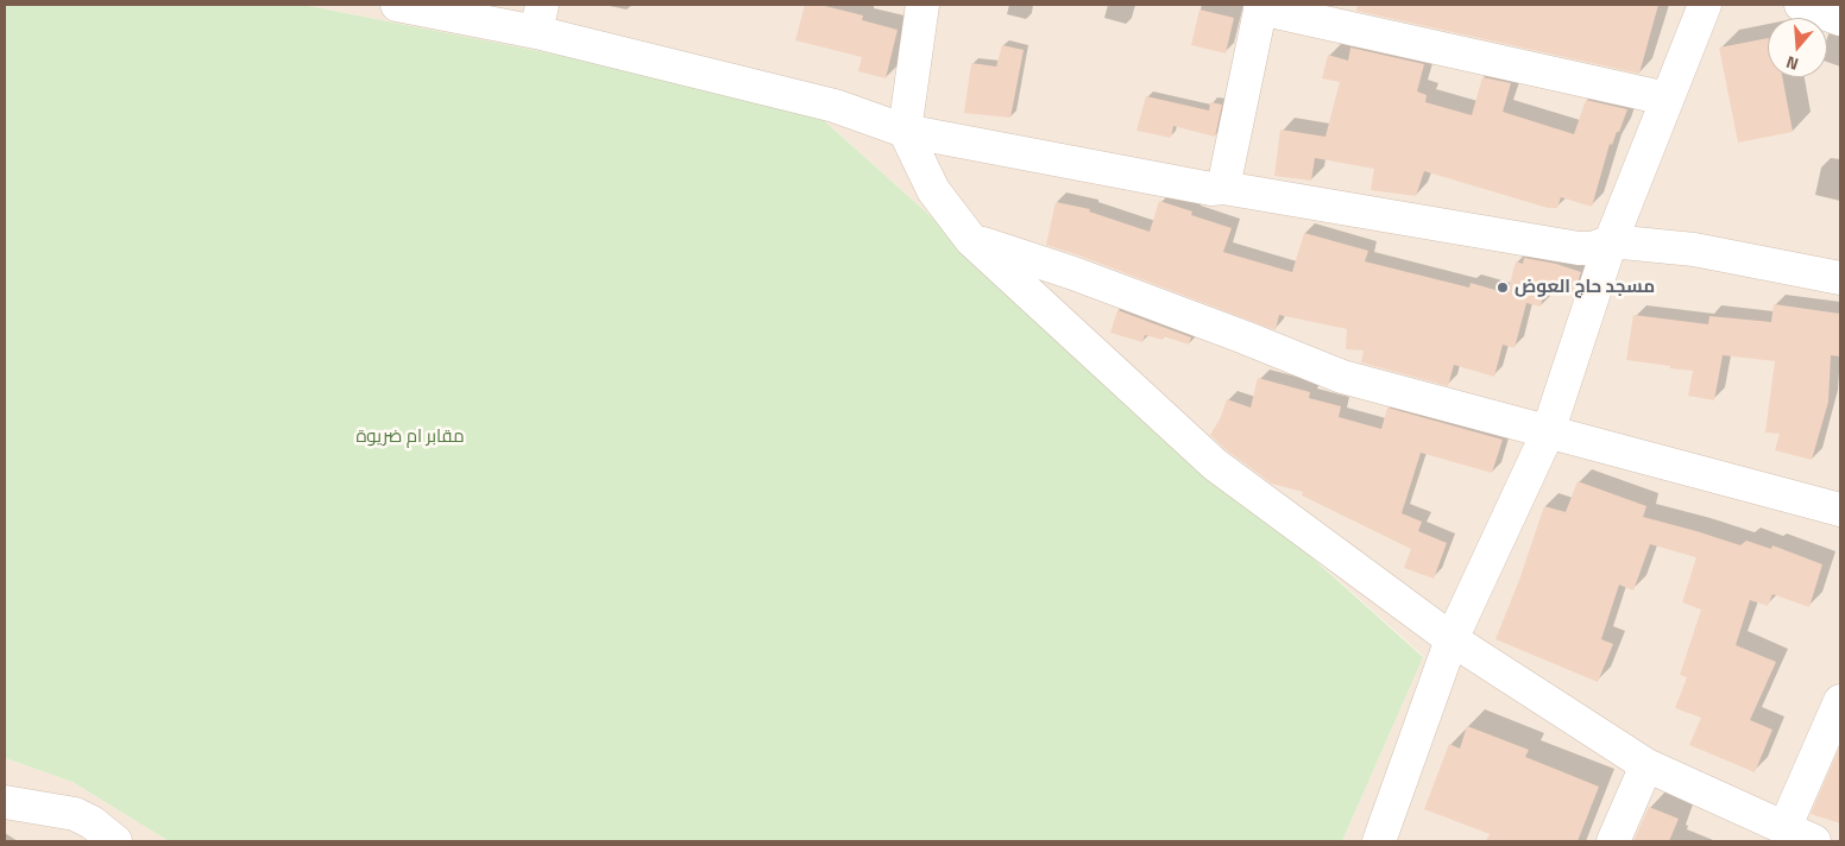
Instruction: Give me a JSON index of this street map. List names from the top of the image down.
{
  "parks": ["مقابر ام ضريوة"],
  "places": ["مسجد حاج العوض"],
  "north": "bottom"
}
